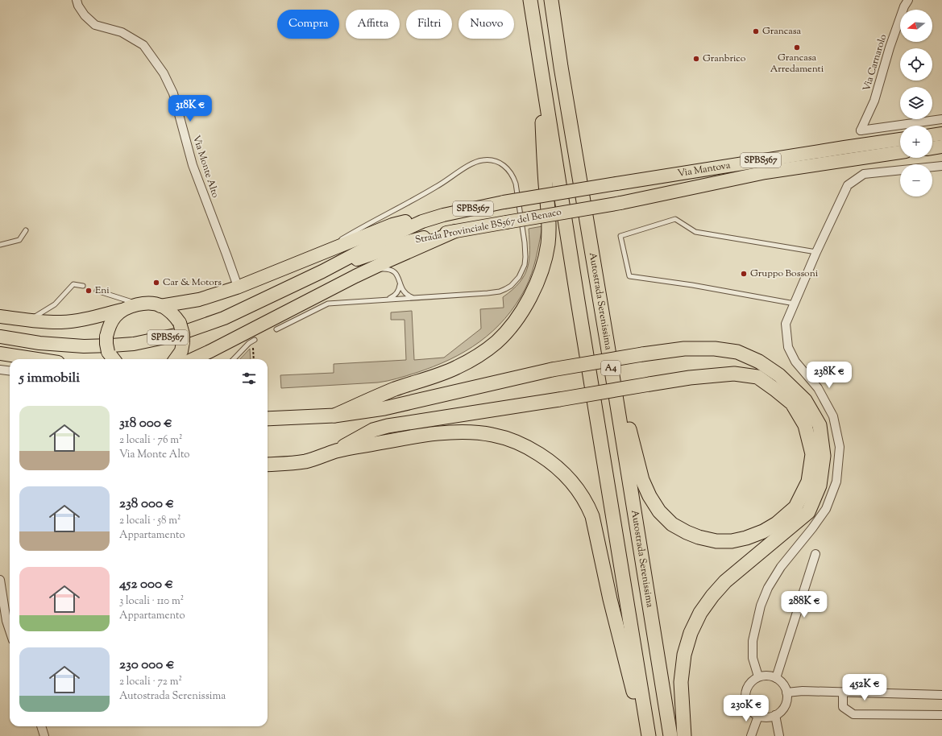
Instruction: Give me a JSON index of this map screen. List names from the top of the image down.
{
  "streets": {
    "highway": [
      "SPBS567",
      "Via Mantova",
      "Strada Provinciale BS567 del Benaco",
      "Autostrada Serenissima",
      "A4"
    ],
    "street": ["Via Carnarolo", "Via Monte Alto"]
  },
  "crossings": [
    ["Via Mantova", "Strada Provinciale BS567 del Benaco"]
  ],
  "places": [
    "Grancasa",
    "Grancasa Arredamenti",
    "Granbrico",
    "Gruppo Bossoni",
    "Car & Motors",
    "Eni"
  ],
  "north": "left",
  "page": {
    "map_buttons": ["+", "−"],
    "chip": [
      "Compra",
      "Affitta",
      "Filtri",
      "Nuovo"
    ],
    "price": [
      "318K €",
      "238K €",
      "288K €",
      "452K €",
      "230K €"
    ],
    "heading": "5 immobili",
    "list": [
      {
        "name": "318 000 €",
        "note": "2 locali · 76 m² · Via Monte Alto"
      },
      {
        "name": "238 000 €",
        "note": "2 locali · 58 m² · Appartamento"
      },
      {
        "name": "452 000 €",
        "note": "3 locali · 110 m² · Appartamento"
      },
      {
        "name": "230 000 €",
        "note": "2 locali · 72 m² · Autostrada Serenissima"
      }
    ]
  }
}
